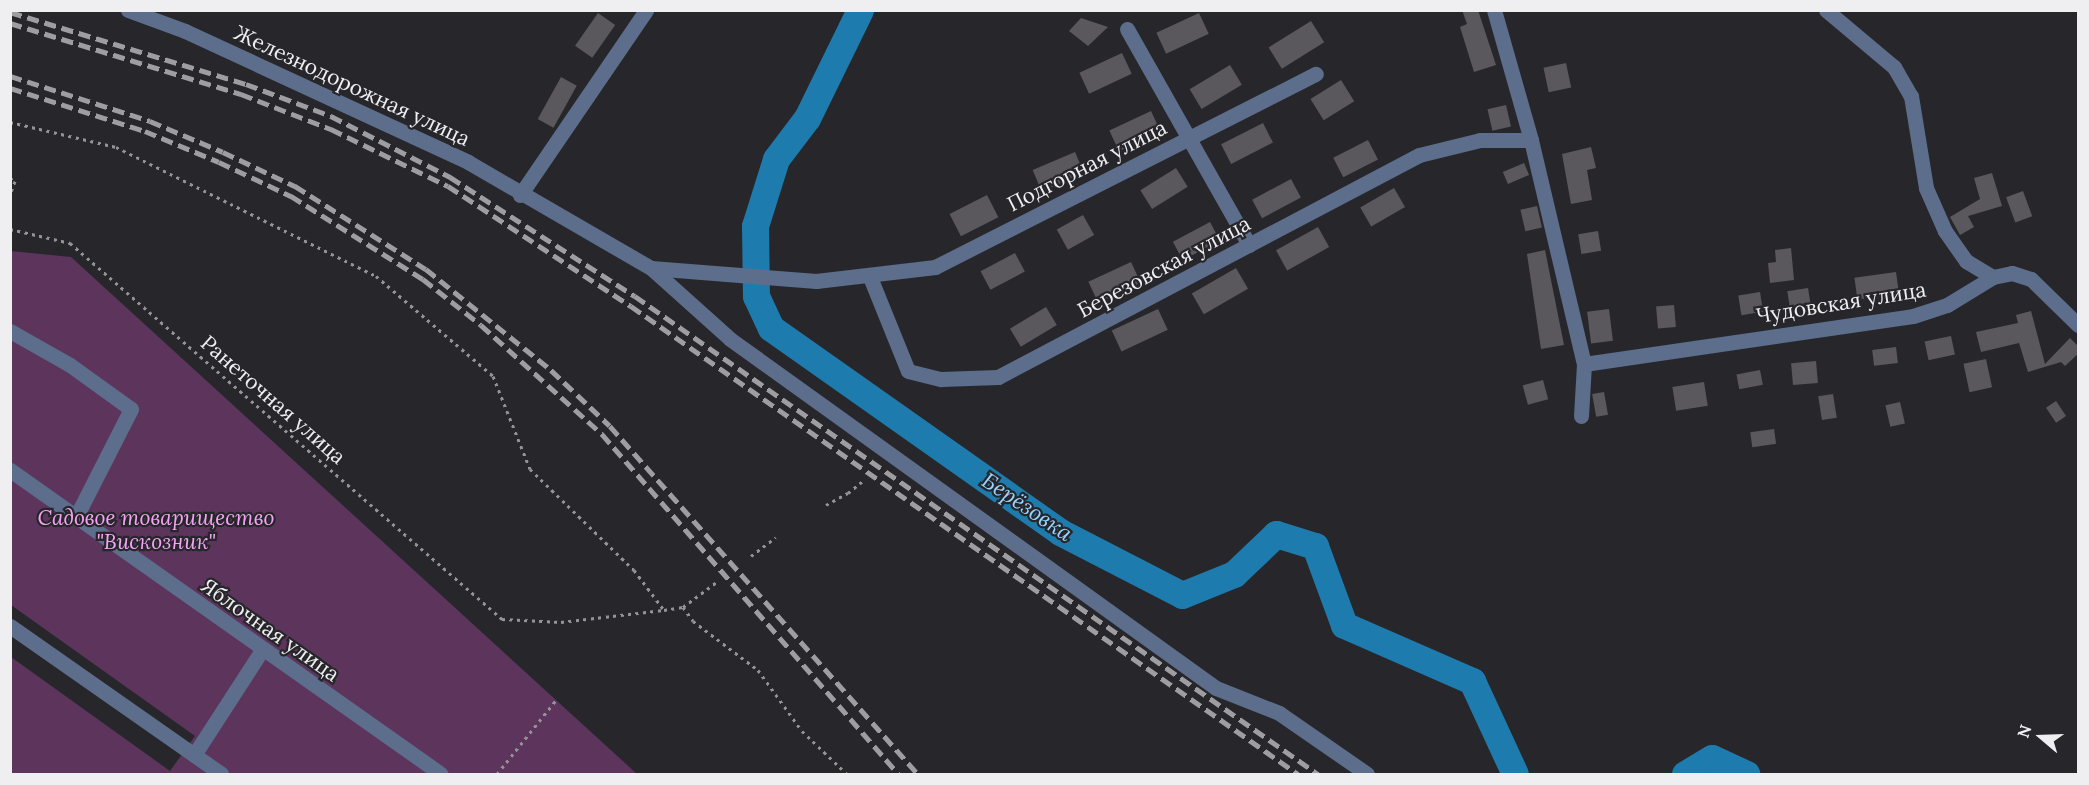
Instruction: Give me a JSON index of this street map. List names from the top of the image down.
{
  "streets": {
    "street": [
      "Железнодорожная улица",
      "Подгорная улица",
      "Березовская улица",
      "Чудовская улица",
      "Яблочная улица"
    ],
    "path": ["Ранеточная улица"]
  },
  "crossings": [
    ["Железнодорожная улица", "Подгорная улица"],
    ["Подгорная улица", "Березовская улица"]
  ],
  "water": ["Берёзовка"],
  "parks": ["Садовое товарищество \"Вискозник\""],
  "north": "left"
}
